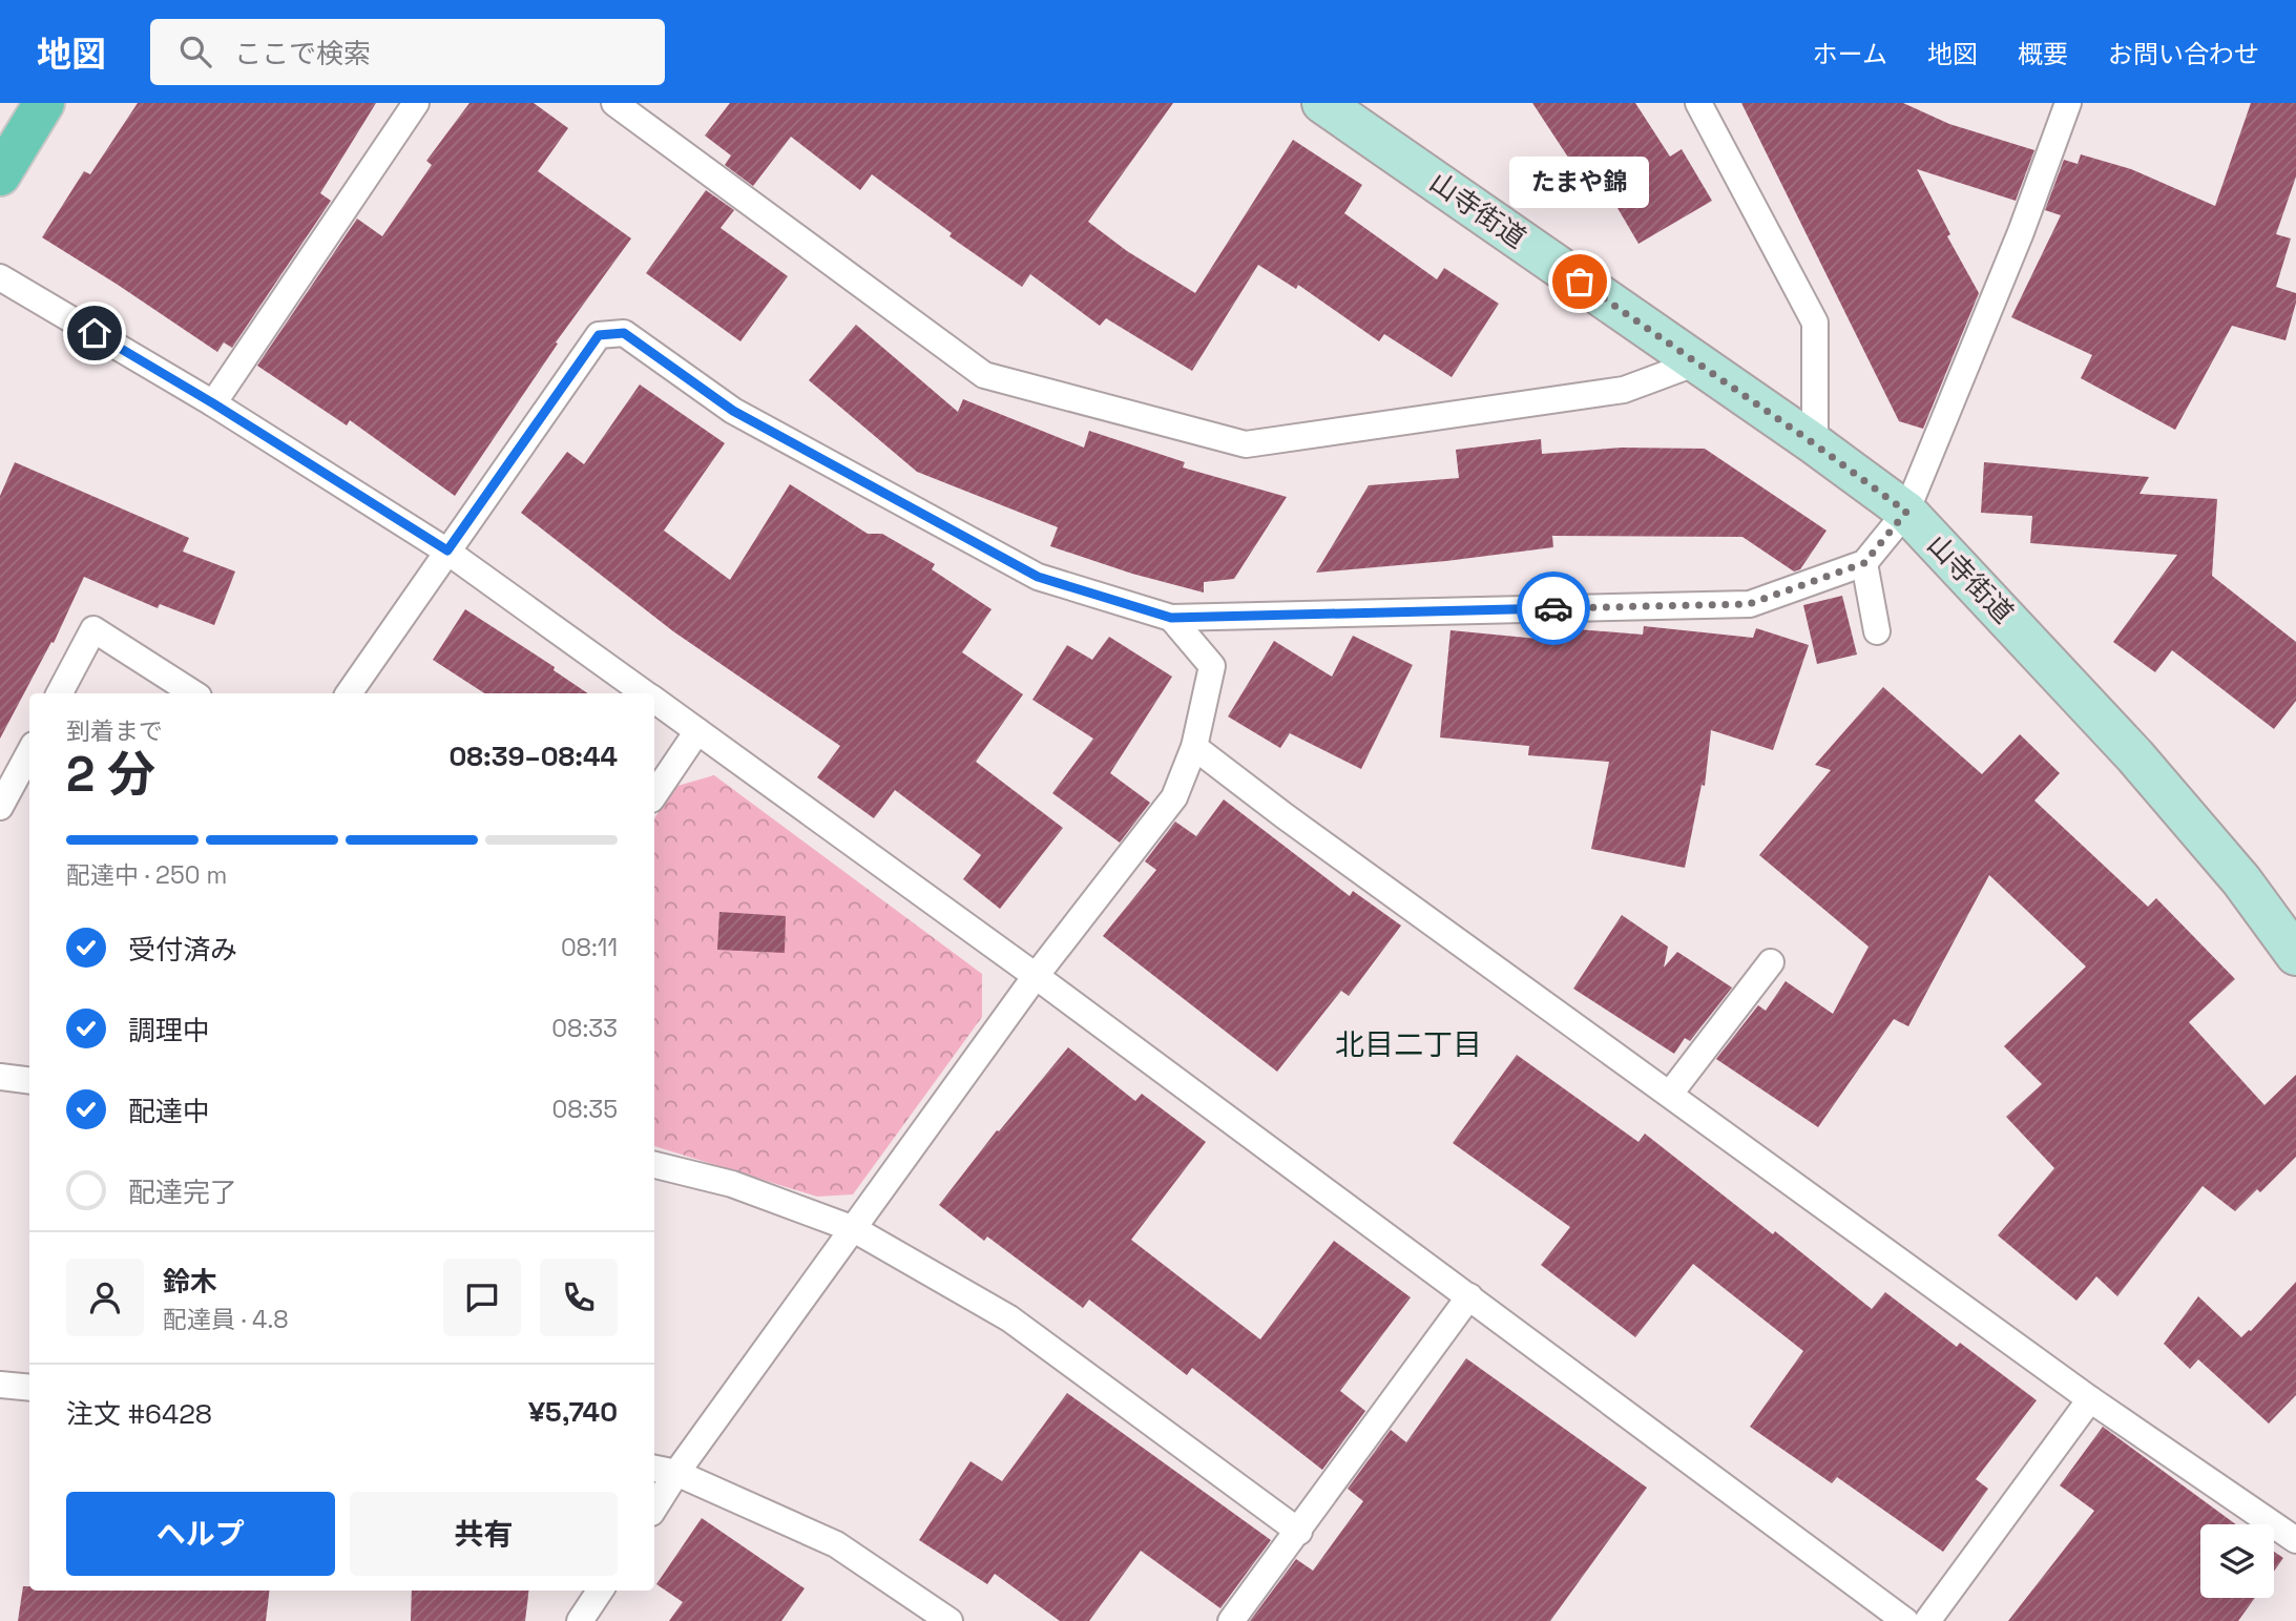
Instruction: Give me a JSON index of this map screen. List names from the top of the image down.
{
  "streets": {
    "main road": ["山寺街道"]
  },
  "districts": ["北目二丁目"],
  "places": ["たまや錦"],
  "page": {
    "header": "地図",
    "search": "ここで検索",
    "nav": [
      "ホーム",
      "地図",
      "概要",
      "お問い合わせ"
    ],
    "bubble": "たまや錦",
    "heading": ["2 分", "到着まで", "08:39–08:44"],
    "panel": [
      "鈴木",
      "配達員 · 4.8",
      "注文 #6428",
      "¥5,740"
    ],
    "bar": "配達中 · 250 m",
    "list": [
      ["受付済み", "08:11"],
      ["調理中", "08:33"],
      ["配達中", "08:35"],
      "配達完了"
    ],
    "buttons": ["ヘルプ", "共有"]
  }
}
